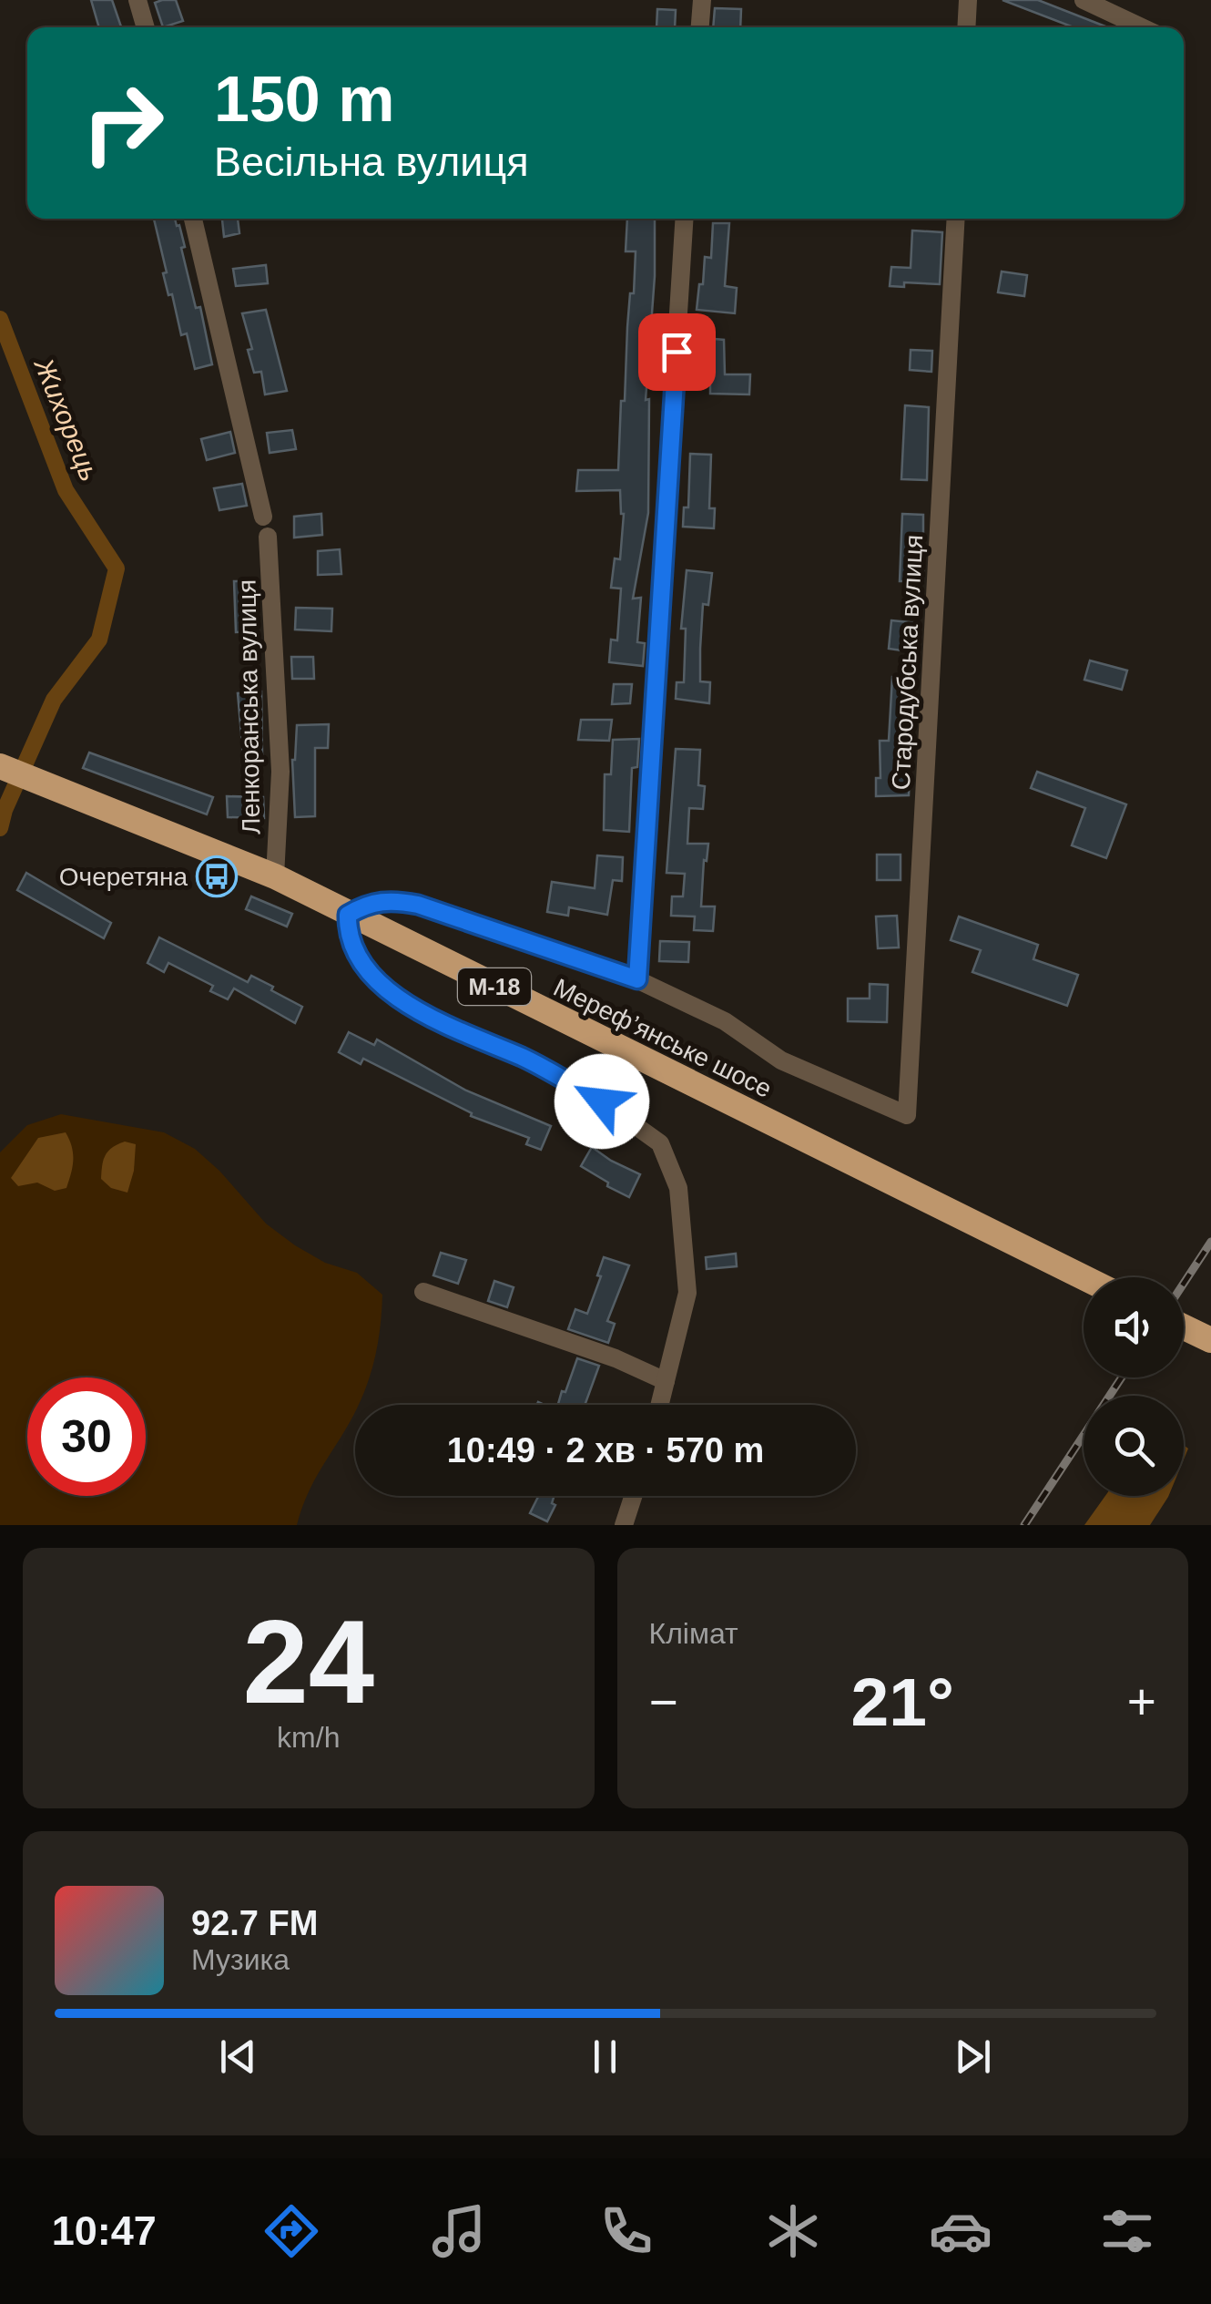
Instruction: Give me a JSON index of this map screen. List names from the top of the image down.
{
  "streets": {
    "highway": ["М-18", "Мереф’янське шосе"],
    "street": ["Стародубська вулиця", "Ленкоранська вулиця"]
  },
  "crossings": [
    ["Ленкоранська вулиця", "Мереф’янське шосе"]
  ],
  "water": ["Жихорець"],
  "places": {
    "bus stop": ["Очеретяна"]
  },
  "page": {
    "turn": ["150 m", "Весільна вулиця"],
    "limit": "30",
    "trip": "10:49 · 2 хв · 570 m",
    "tile": [
      ["24", "km/h"],
      "Клімат"
    ],
    "heat": ["−", "21°", "+"],
    "song": ["92.7 FM", "Музика"],
    "tabs": "10:47"
  }
}
